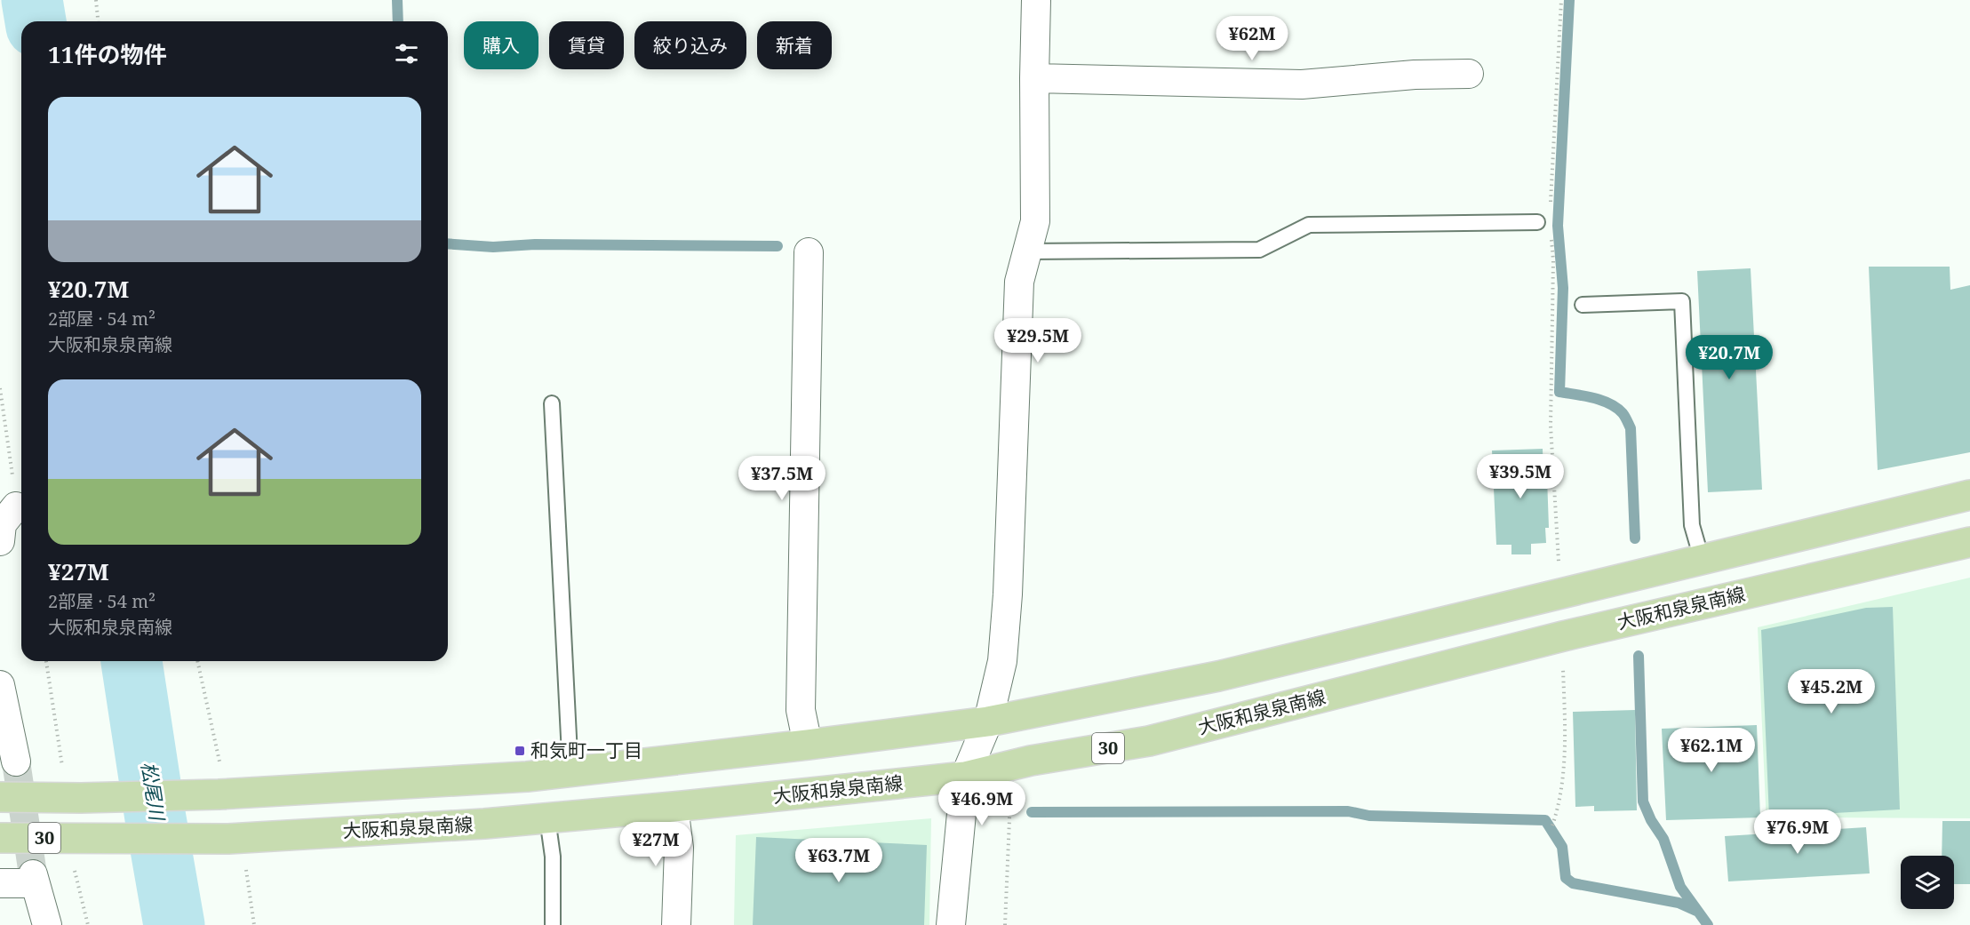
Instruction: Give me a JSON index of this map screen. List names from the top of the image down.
{
  "streets": {
    "main road": ["大阪和泉泉南線", "30"]
  },
  "water": ["松尾川"],
  "places": {
    "transit": ["和気町一丁目"]
  },
  "page": {
    "price": [
      "¥62M",
      "¥29.5M",
      "¥20.7M",
      "¥39.5M",
      "¥37.5M",
      "¥45.2M",
      "¥62.1M",
      "¥46.9M",
      "¥76.9M",
      "¥27M",
      "¥63.7M"
    ],
    "chip": [
      "購入",
      "賃貸",
      "絞り込み",
      "新着"
    ],
    "heading": "11件の物件",
    "list": [
      {
        "name": "¥20.7M",
        "note": "2部屋 · 54 m² · 大阪和泉泉南線"
      },
      {
        "name": "¥27M",
        "note": "2部屋 · 54 m² · 大阪和泉泉南線"
      }
    ]
  }
}
